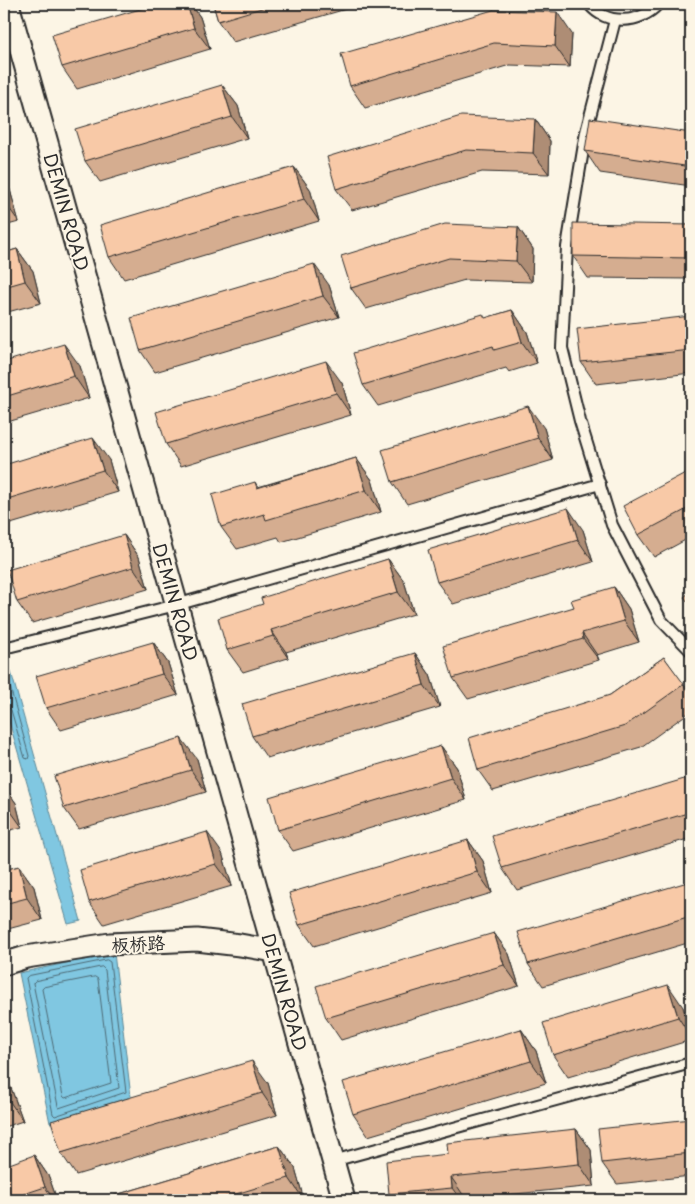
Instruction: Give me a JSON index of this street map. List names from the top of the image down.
{
  "streets": {
    "street": ["DEMIN ROAD", "板桥路"]
  },
  "crossings": [
    ["DEMIN ROAD", "板桥路"]
  ]
}
